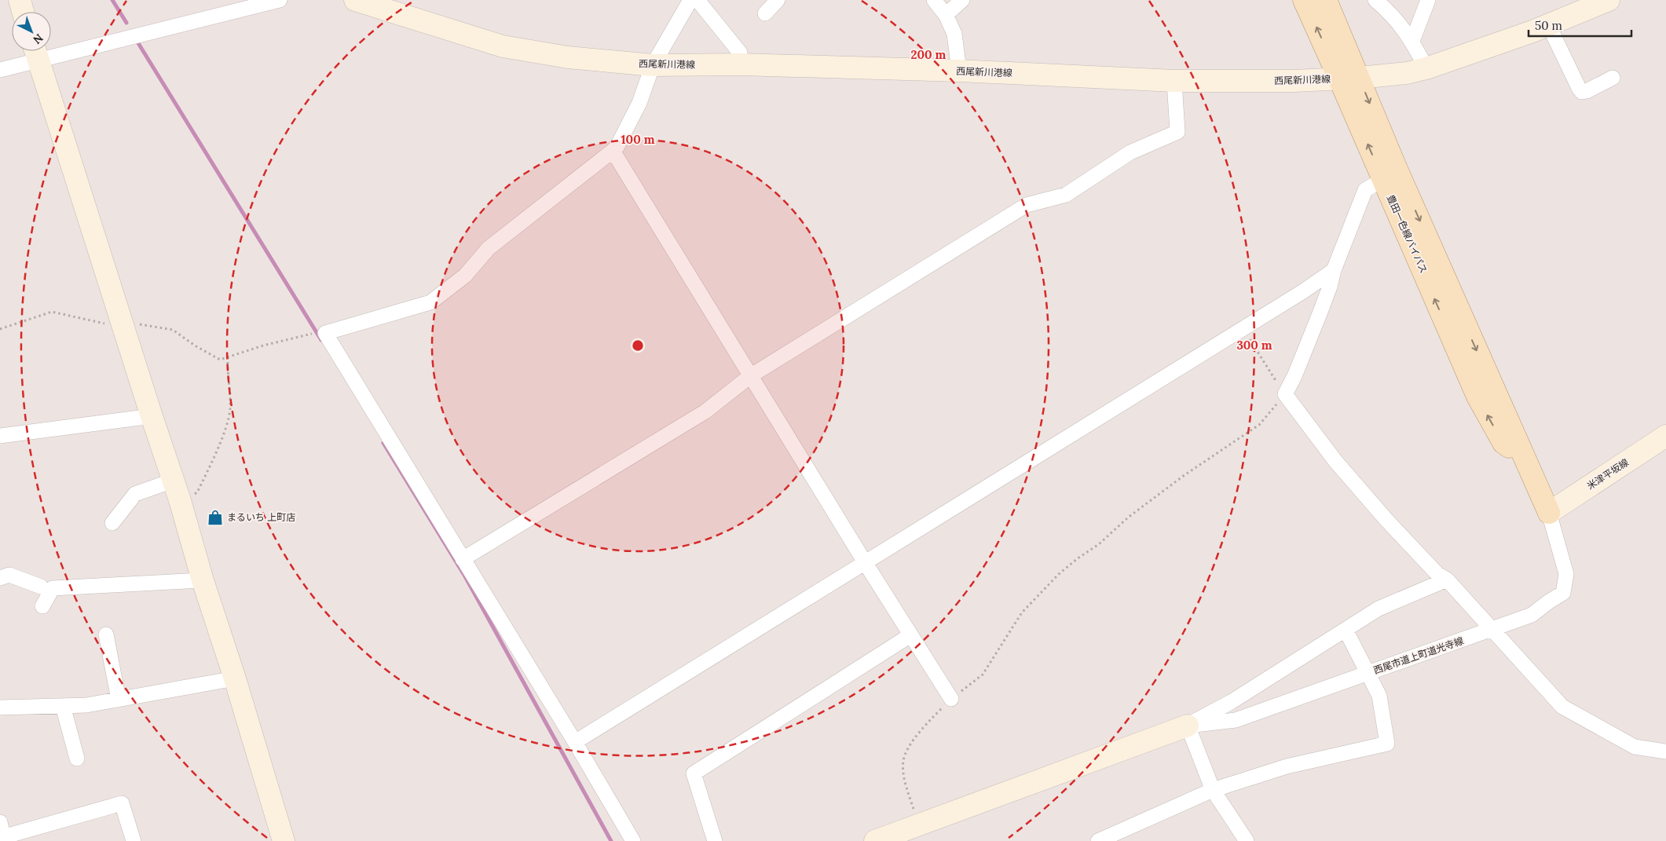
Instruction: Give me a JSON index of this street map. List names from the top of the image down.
{
  "streets": {
    "main road": ["西尾新川港線", "豊田一色線バイパス", "米津平坂線"],
    "street": ["西尾市道上町道光寺線"]
  },
  "crossings": [
    ["西尾新川港線", "豊田一色線バイパス"],
    ["豊田一色線バイパス", "米津平坂線"],
    ["豊田一色線バイパス", "西尾市道上町道光寺線"],
    ["米津平坂線", "西尾市道上町道光寺線"]
  ],
  "places": {
    "shop": ["まるいち 上町店"]
  },
  "scale_bar": "50 m",
  "north": "bottom right",
  "rings": ["200 m", "100 m", "300 m"]
}
